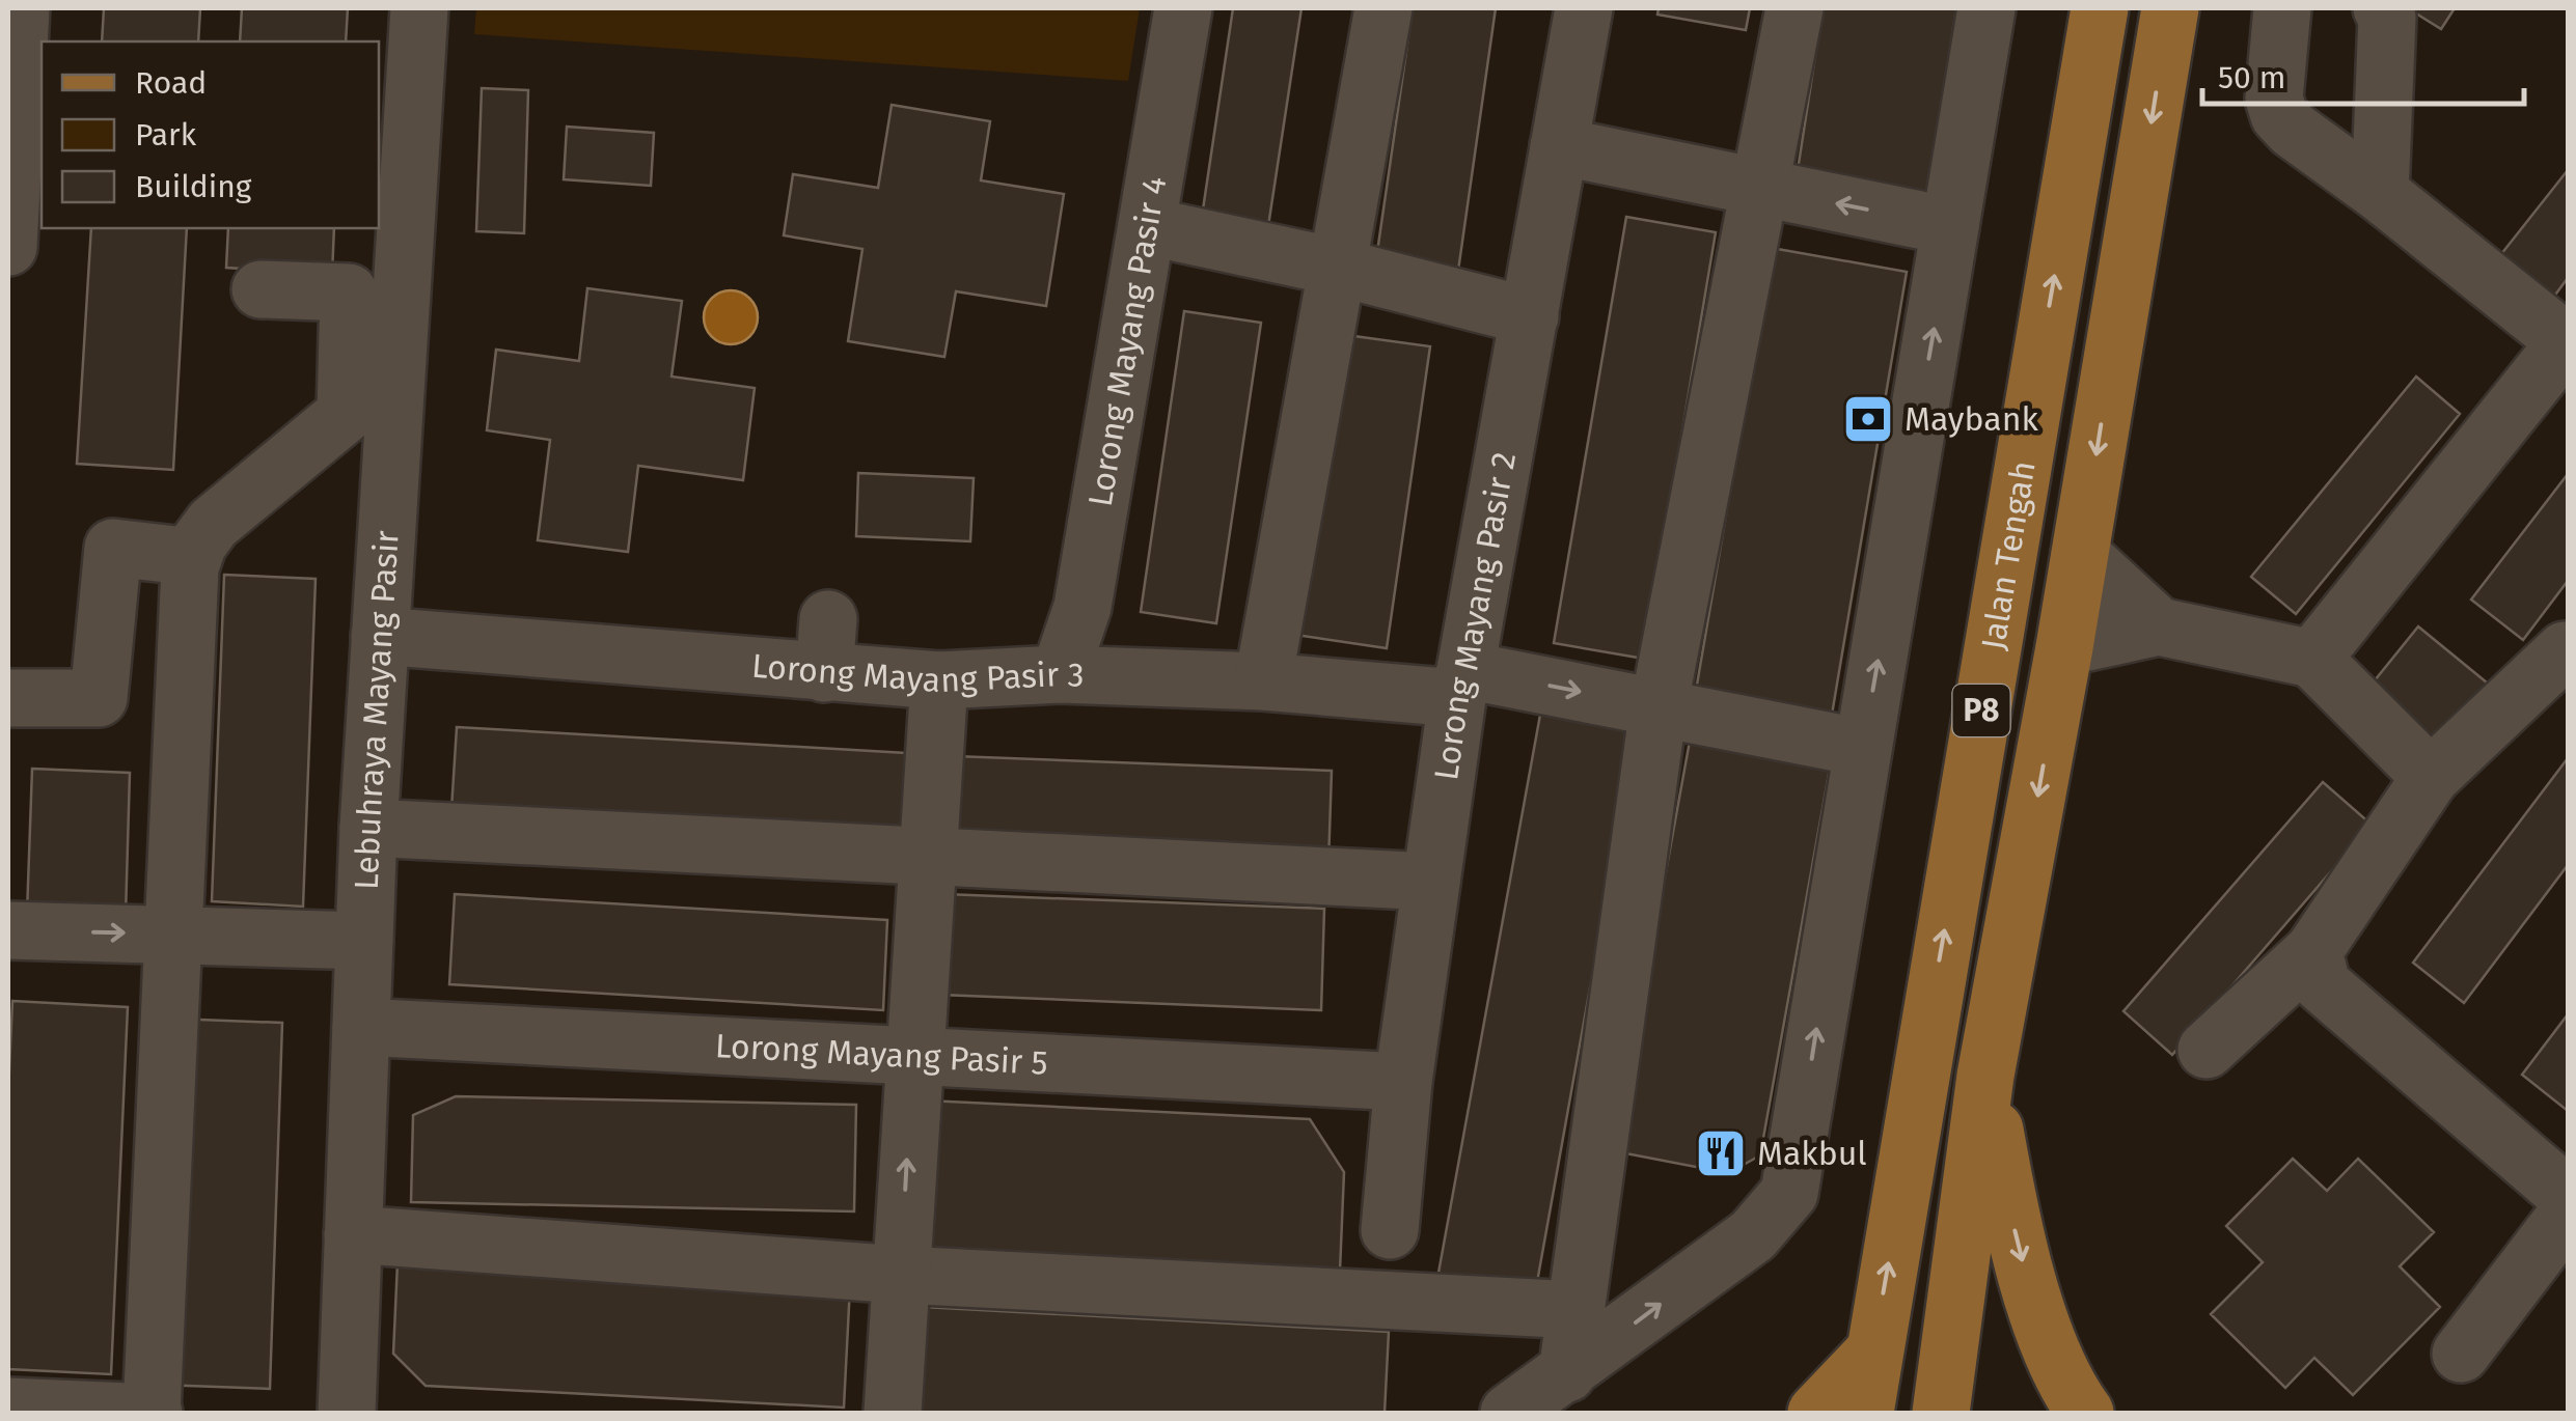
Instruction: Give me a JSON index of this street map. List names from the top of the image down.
{
  "streets": {
    "main road": ["Jalan Tengah", "P8"],
    "street": [
      "Lorong Mayang Pasir 4",
      "Lorong Mayang Pasir 2",
      "Lorong Mayang Pasir 3",
      "Lebuhraya Mayang Pasir",
      "Lorong Mayang Pasir 5"
    ]
  },
  "crossings": [
    ["Lorong Mayang Pasir 4", "Lorong Mayang Pasir 3"],
    ["Lorong Mayang Pasir 2", "Lorong Mayang Pasir 3"],
    ["Lorong Mayang Pasir 2", "Lorong Mayang Pasir 5"],
    ["Lorong Mayang Pasir 3", "Lebuhraya Mayang Pasir"],
    ["Lebuhraya Mayang Pasir", "Lorong Mayang Pasir 5"]
  ],
  "places": {
    "bank": ["Maybank"],
    "restaurant": ["Makbul"]
  },
  "legend": ["Road", "Park", "Building"],
  "scale_bar": "50 m"
}
